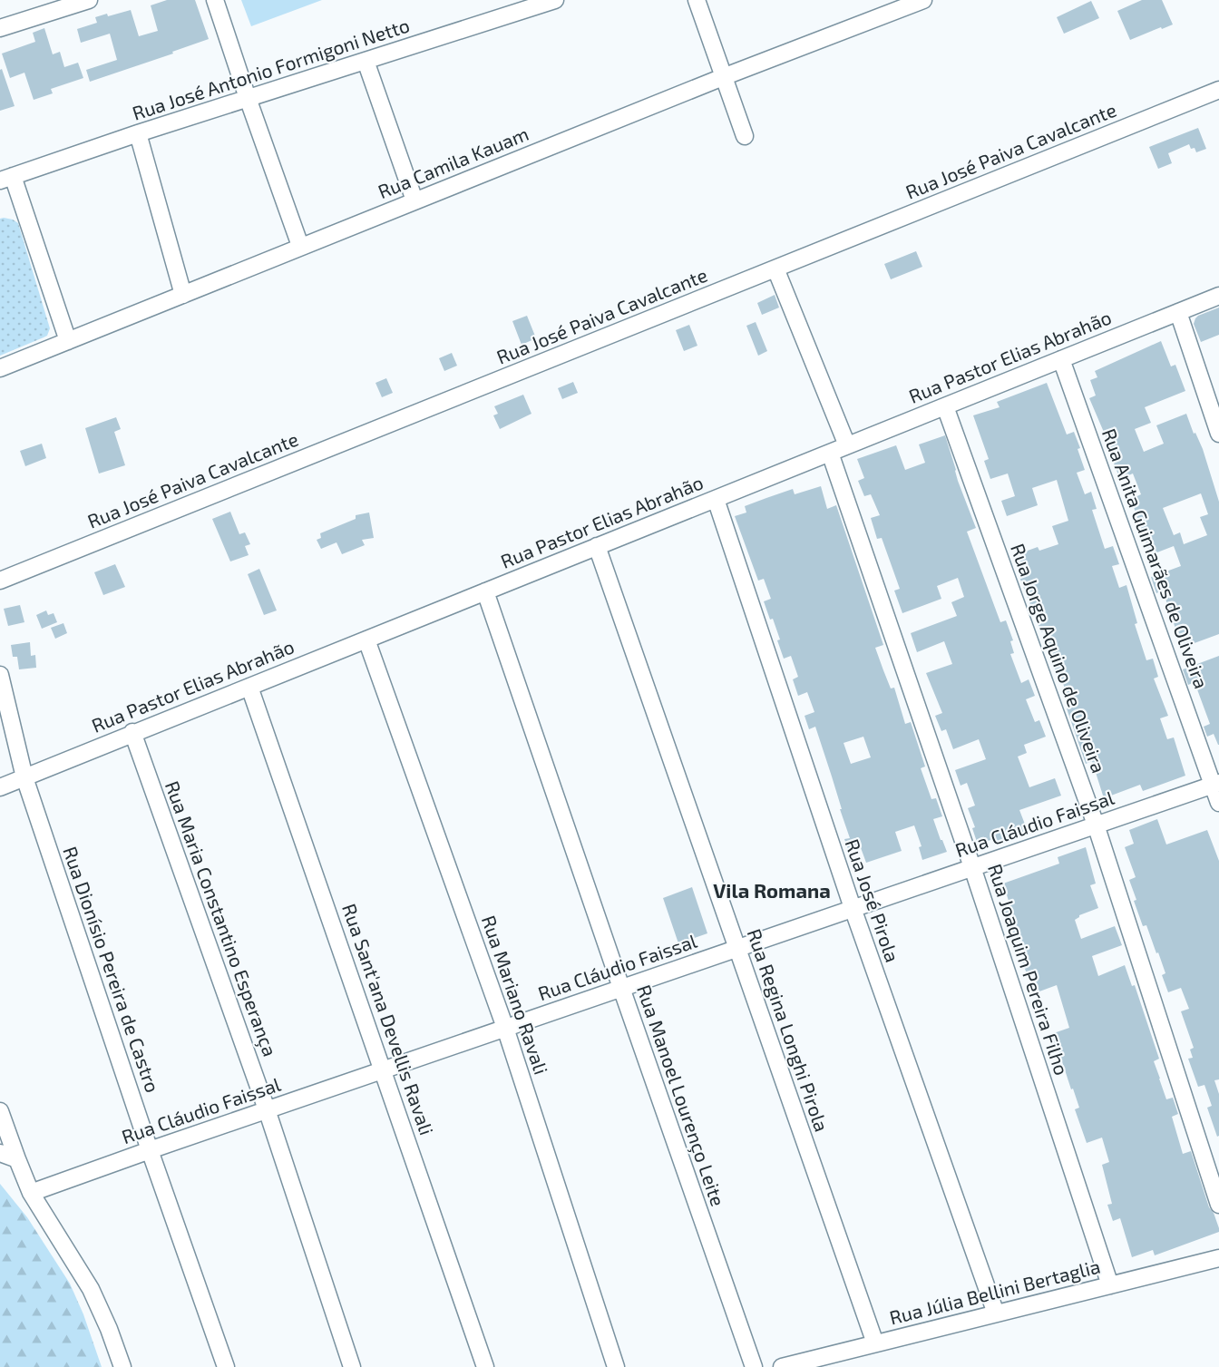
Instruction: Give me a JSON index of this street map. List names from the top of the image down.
{
  "streets": {
    "street": [
      "Rua José Antonio Formigoni Netto",
      "Rua José Paiva Cavalcante",
      "Rua Camila Kauam",
      "Rua Pastor Elias Abrahão",
      "Rua Anita Guimarães de Oliveira",
      "Rua Jorge Aquino de Oliveira",
      "Rua Cláudio Faissal",
      "Rua José Pirola",
      "Rua Maria Constantino Esperança",
      "Rua Dionísio Pereira de Castro",
      "Rua Joaquim Pereira Filho",
      "Rua Mariano Ravali",
      "Rua Sant'ana Devellis Ravali",
      "Rua Regina Longhi Pirola",
      "Rua Manoel Lourenço Leite",
      "Rua Júlia Bellini Bertaglia"
    ]
  },
  "crossings": [
    ["Rua Pastor Elias Abrahão", "Rua Anita Guimarães de Oliveira"],
    ["Rua Pastor Elias Abrahão", "Rua Jorge Aquino de Oliveira"],
    ["Rua Pastor Elias Abrahão", "Rua José Pirola"],
    ["Rua Pastor Elias Abrahão", "Rua Maria Constantino Esperança"],
    ["Rua Pastor Elias Abrahão", "Rua Dionísio Pereira de Castro"],
    ["Rua Pastor Elias Abrahão", "Rua Joaquim Pereira Filho"],
    ["Rua Pastor Elias Abrahão", "Rua Mariano Ravali"],
    ["Rua Pastor Elias Abrahão", "Rua Sant'ana Devellis Ravali"],
    ["Rua Pastor Elias Abrahão", "Rua Regina Longhi Pirola"],
    ["Rua Pastor Elias Abrahão", "Rua Manoel Lourenço Leite"],
    ["Rua Anita Guimarães de Oliveira", "Rua Cláudio Faissal"],
    ["Rua Jorge Aquino de Oliveira", "Rua Cláudio Faissal"],
    ["Rua Cláudio Faissal", "Rua José Pirola"],
    ["Rua Cláudio Faissal", "Rua Maria Constantino Esperança"],
    ["Rua Cláudio Faissal", "Rua Dionísio Pereira de Castro"],
    ["Rua Cláudio Faissal", "Rua Joaquim Pereira Filho"],
    ["Rua Cláudio Faissal", "Rua Mariano Ravali"],
    ["Rua Cláudio Faissal", "Rua Sant'ana Devellis Ravali"],
    ["Rua Cláudio Faissal", "Rua Regina Longhi Pirola"],
    ["Rua Cláudio Faissal", "Rua Manoel Lourenço Leite"],
    ["Rua José Pirola", "Rua Júlia Bellini Bertaglia"],
    ["Rua Joaquim Pereira Filho", "Rua Júlia Bellini Bertaglia"],
    ["Rua Regina Longhi Pirola", "Rua Júlia Bellini Bertaglia"]
  ],
  "districts": ["Vila Romana"]
}
